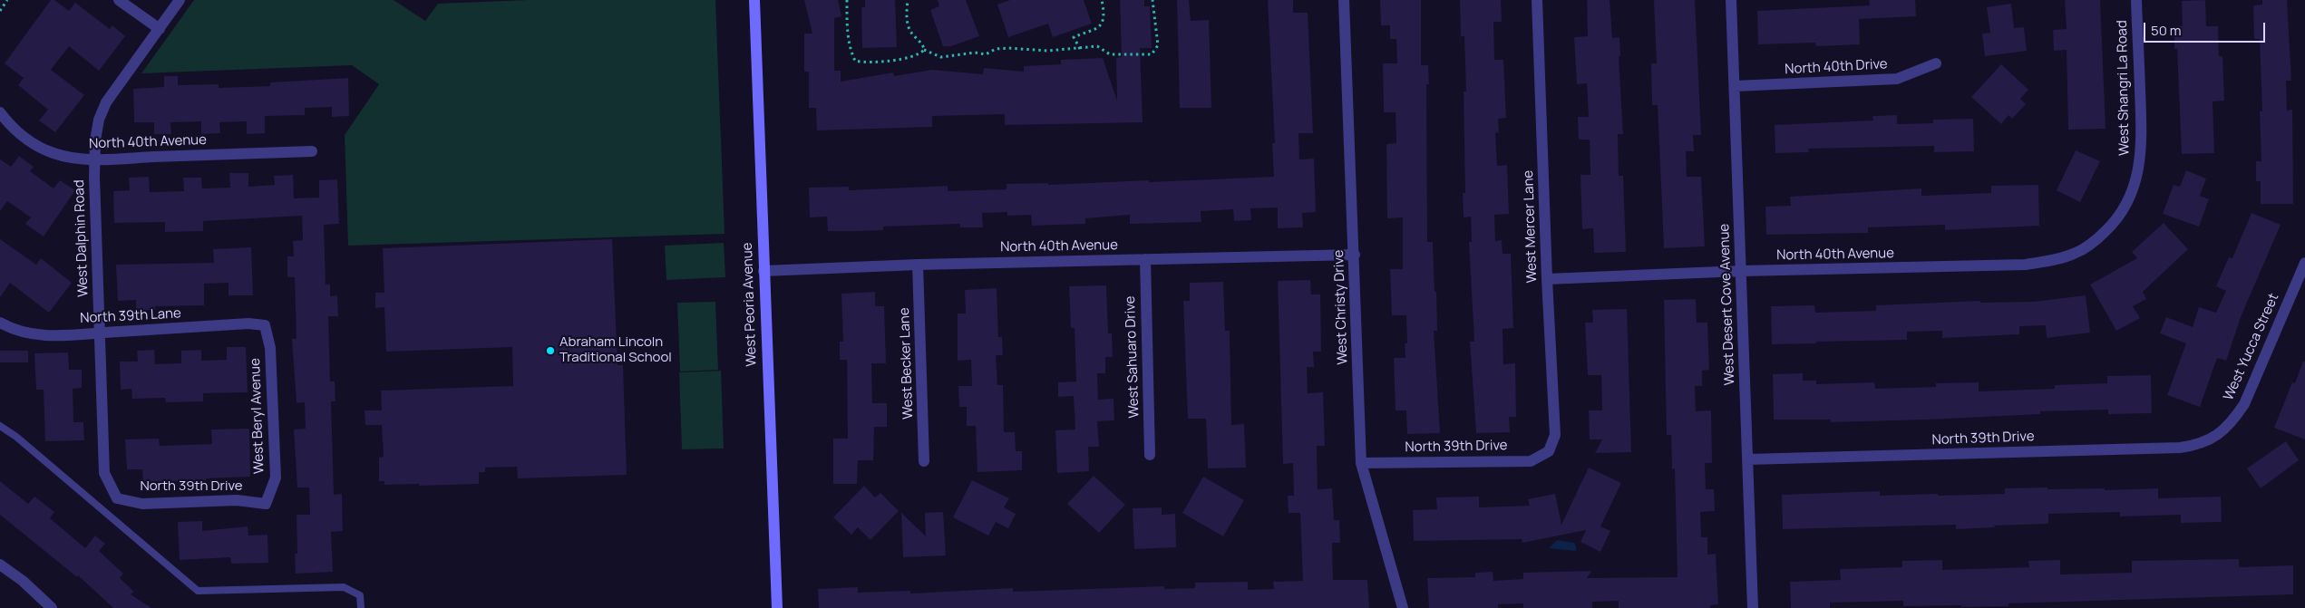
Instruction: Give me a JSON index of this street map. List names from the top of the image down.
{
  "streets": {
    "main road": ["West Peoria Avenue"],
    "street": [
      "North 40th Drive",
      "West Shangri La Road",
      "North 40th Avenue",
      "West Mercer Lane",
      "West Dalphin Road",
      "West Desert Cove Avenue",
      "West Christy Drive",
      "North 39th Lane",
      "West Yucca Street",
      "West Sahuaro Drive",
      "West Becker Lane",
      "West Beryl Avenue",
      "North 39th Drive"
    ]
  },
  "crossings": [
    ["North 40th Drive", "West Desert Cove Avenue"],
    ["West Shangri La Road", "North 40th Avenue"],
    ["North 40th Avenue", "West Mercer Lane"],
    ["North 40th Avenue", "West Dalphin Road"],
    ["North 40th Avenue", "West Peoria Avenue"],
    ["North 40th Avenue", "West Desert Cove Avenue"],
    ["North 40th Avenue", "West Christy Drive"],
    ["North 40th Avenue", "West Sahuaro Drive"],
    ["North 40th Avenue", "West Becker Lane"],
    ["West Mercer Lane", "North 39th Drive"],
    ["West Dalphin Road", "North 39th Lane"],
    ["West Dalphin Road", "North 39th Drive"],
    ["West Desert Cove Avenue", "North 39th Drive"],
    ["West Christy Drive", "North 39th Drive"],
    ["North 39th Lane", "West Beryl Avenue"],
    ["West Yucca Street", "North 39th Drive"],
    ["West Beryl Avenue", "North 39th Drive"]
  ],
  "places": ["Abraham Lincoln Traditional School"],
  "scale_bar": "50 m"
}
